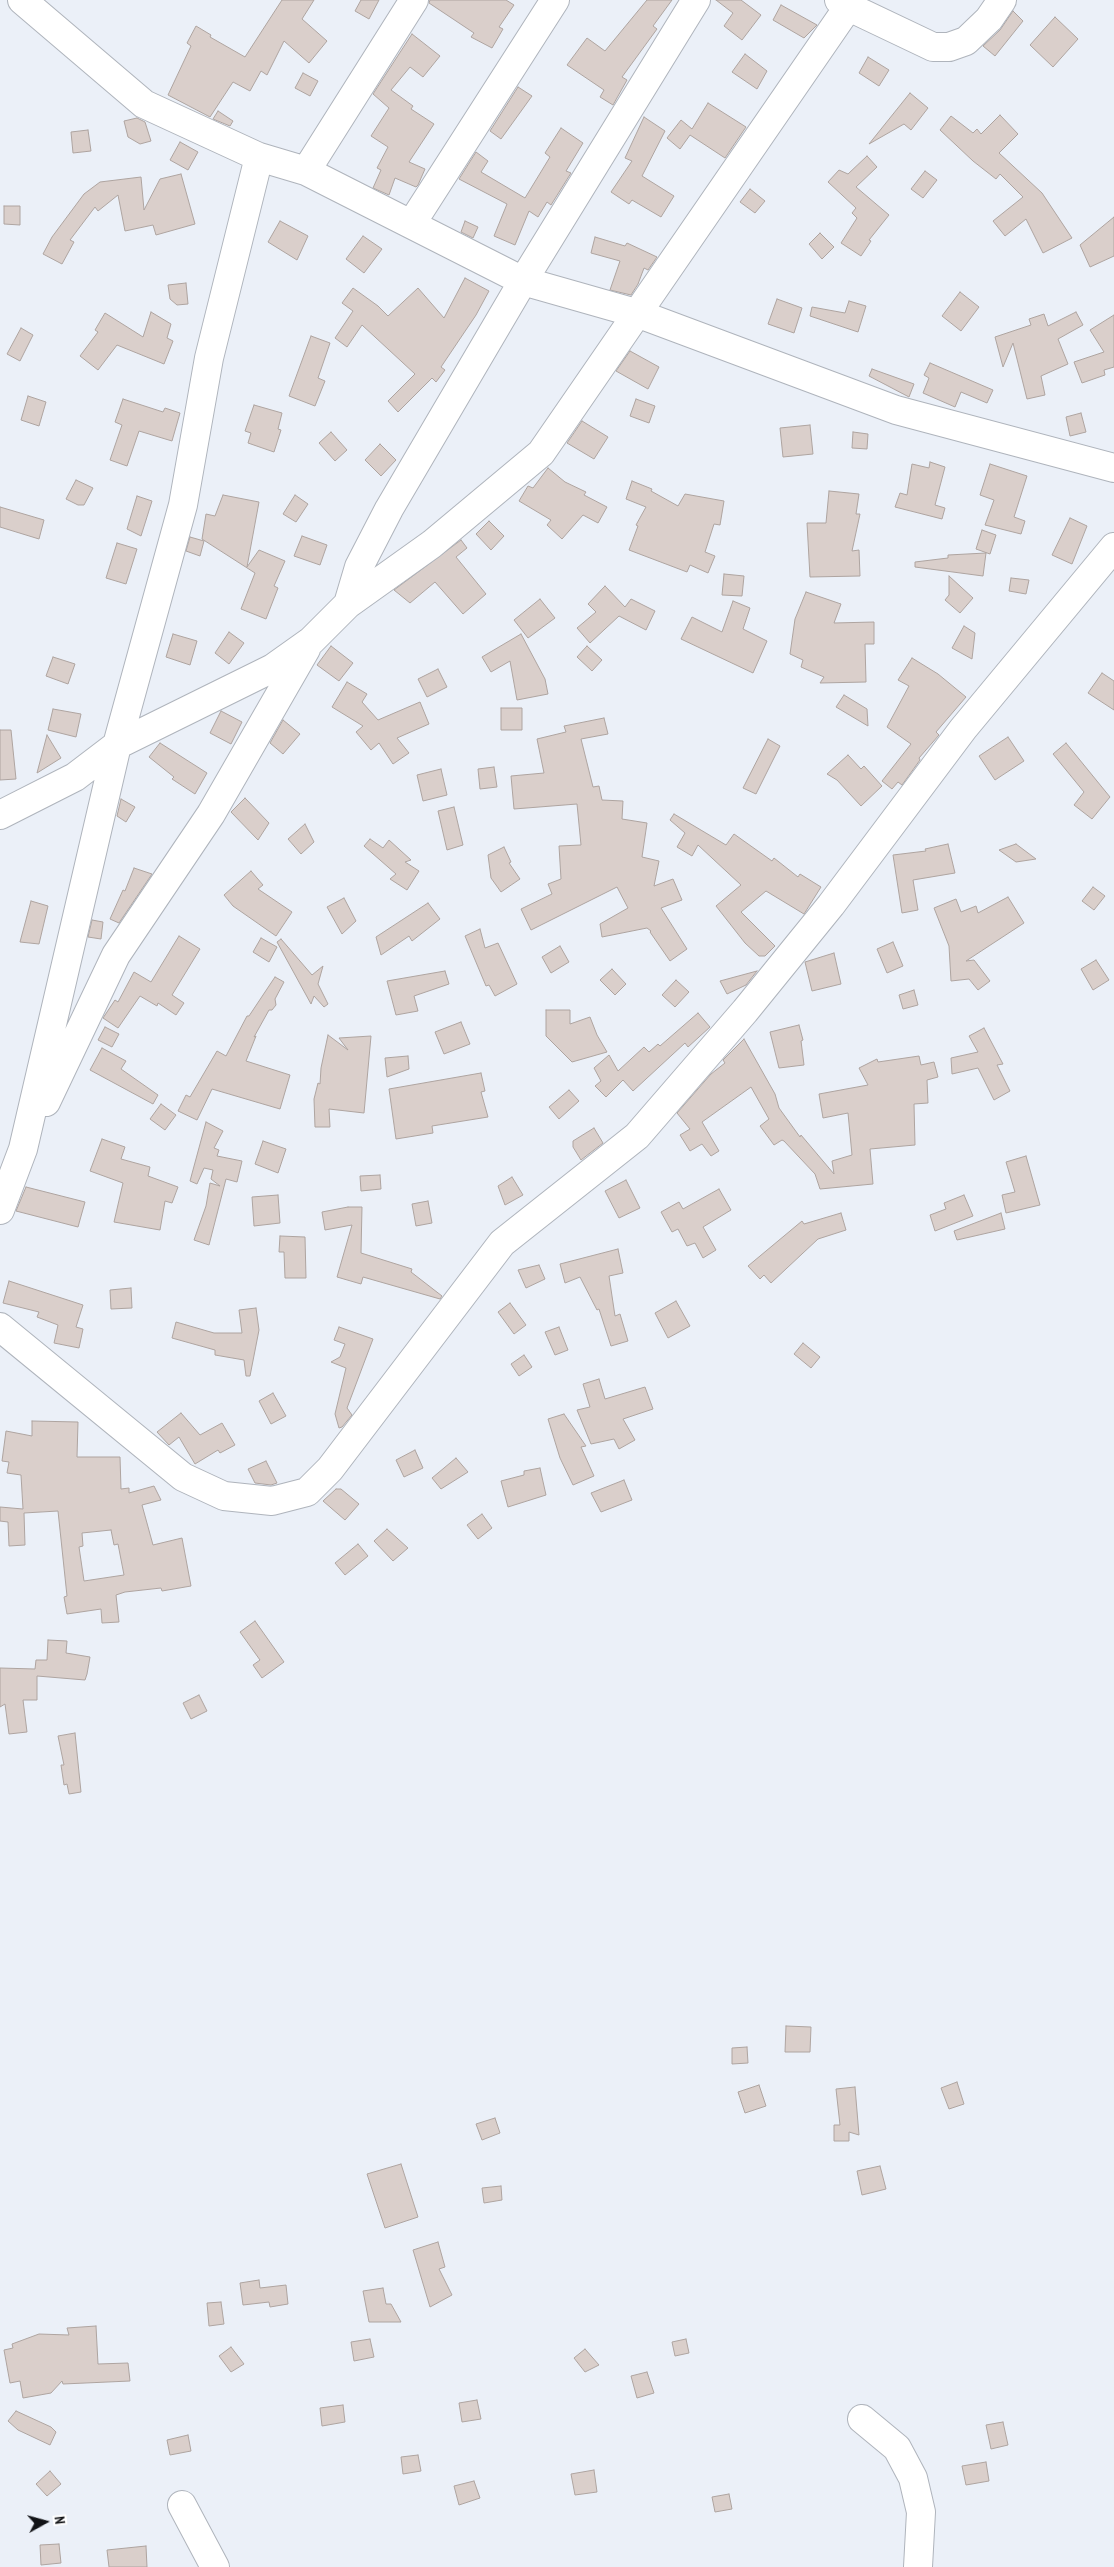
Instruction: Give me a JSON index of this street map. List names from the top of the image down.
{
  "north": "right"
}
